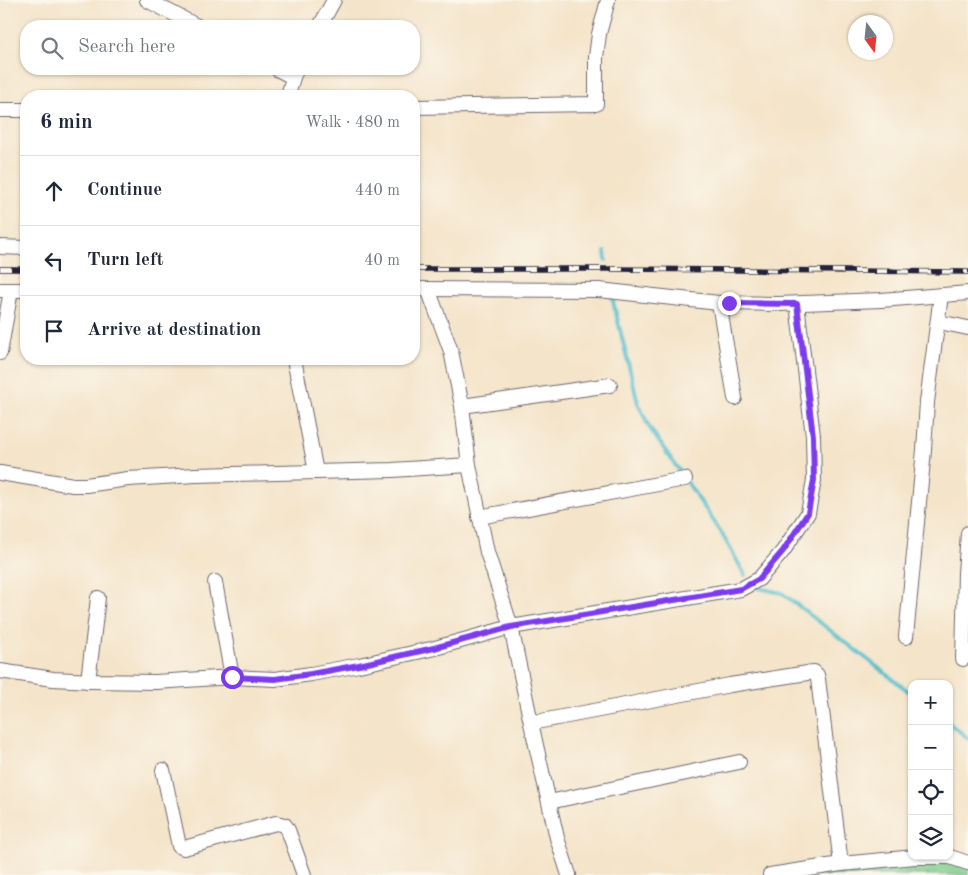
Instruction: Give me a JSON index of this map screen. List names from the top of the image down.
{
  "north": "bottom",
  "page": {
    "search": "Search here",
    "heading": ["6 min", "Walk · 480 m"],
    "list": [
      ["Continue", "440 m"],
      ["Turn left", "40 m"],
      "Arrive at destination"
    ],
    "map_buttons": ["+", "−"]
  }
}
